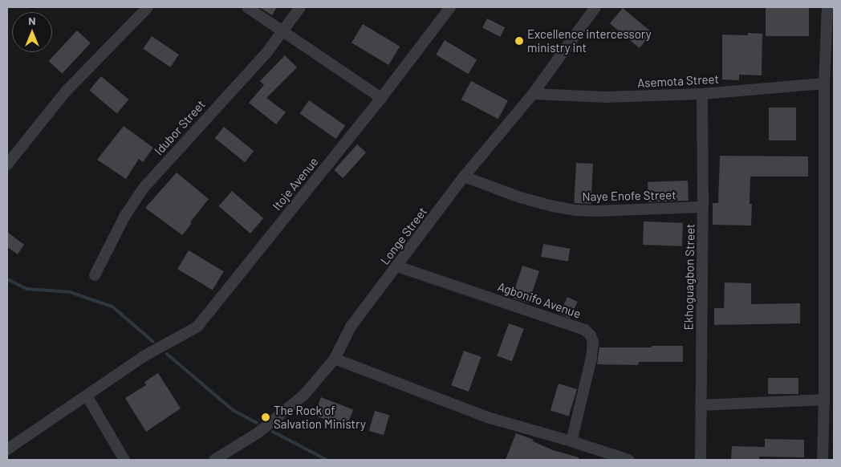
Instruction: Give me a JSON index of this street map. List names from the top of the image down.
{
  "streets": {
    "street": [
      "Asemota Street",
      "Idubor Street",
      "Itoje Avenue",
      "Naye Enofe Street",
      "Longe Street",
      "Ekhoguagbon Street",
      "Agbonifo Avenue"
    ]
  },
  "crossings": [
    ["Asemota Street", "Longe Street"],
    ["Asemota Street", "Ekhoguagbon Street"],
    ["Naye Enofe Street", "Longe Street"],
    ["Naye Enofe Street", "Ekhoguagbon Street"],
    ["Longe Street", "Agbonifo Avenue"]
  ],
  "places": ["Excellence intercessory ministry int", "The Rock of Salvation Ministry"],
  "north": "top"
}
